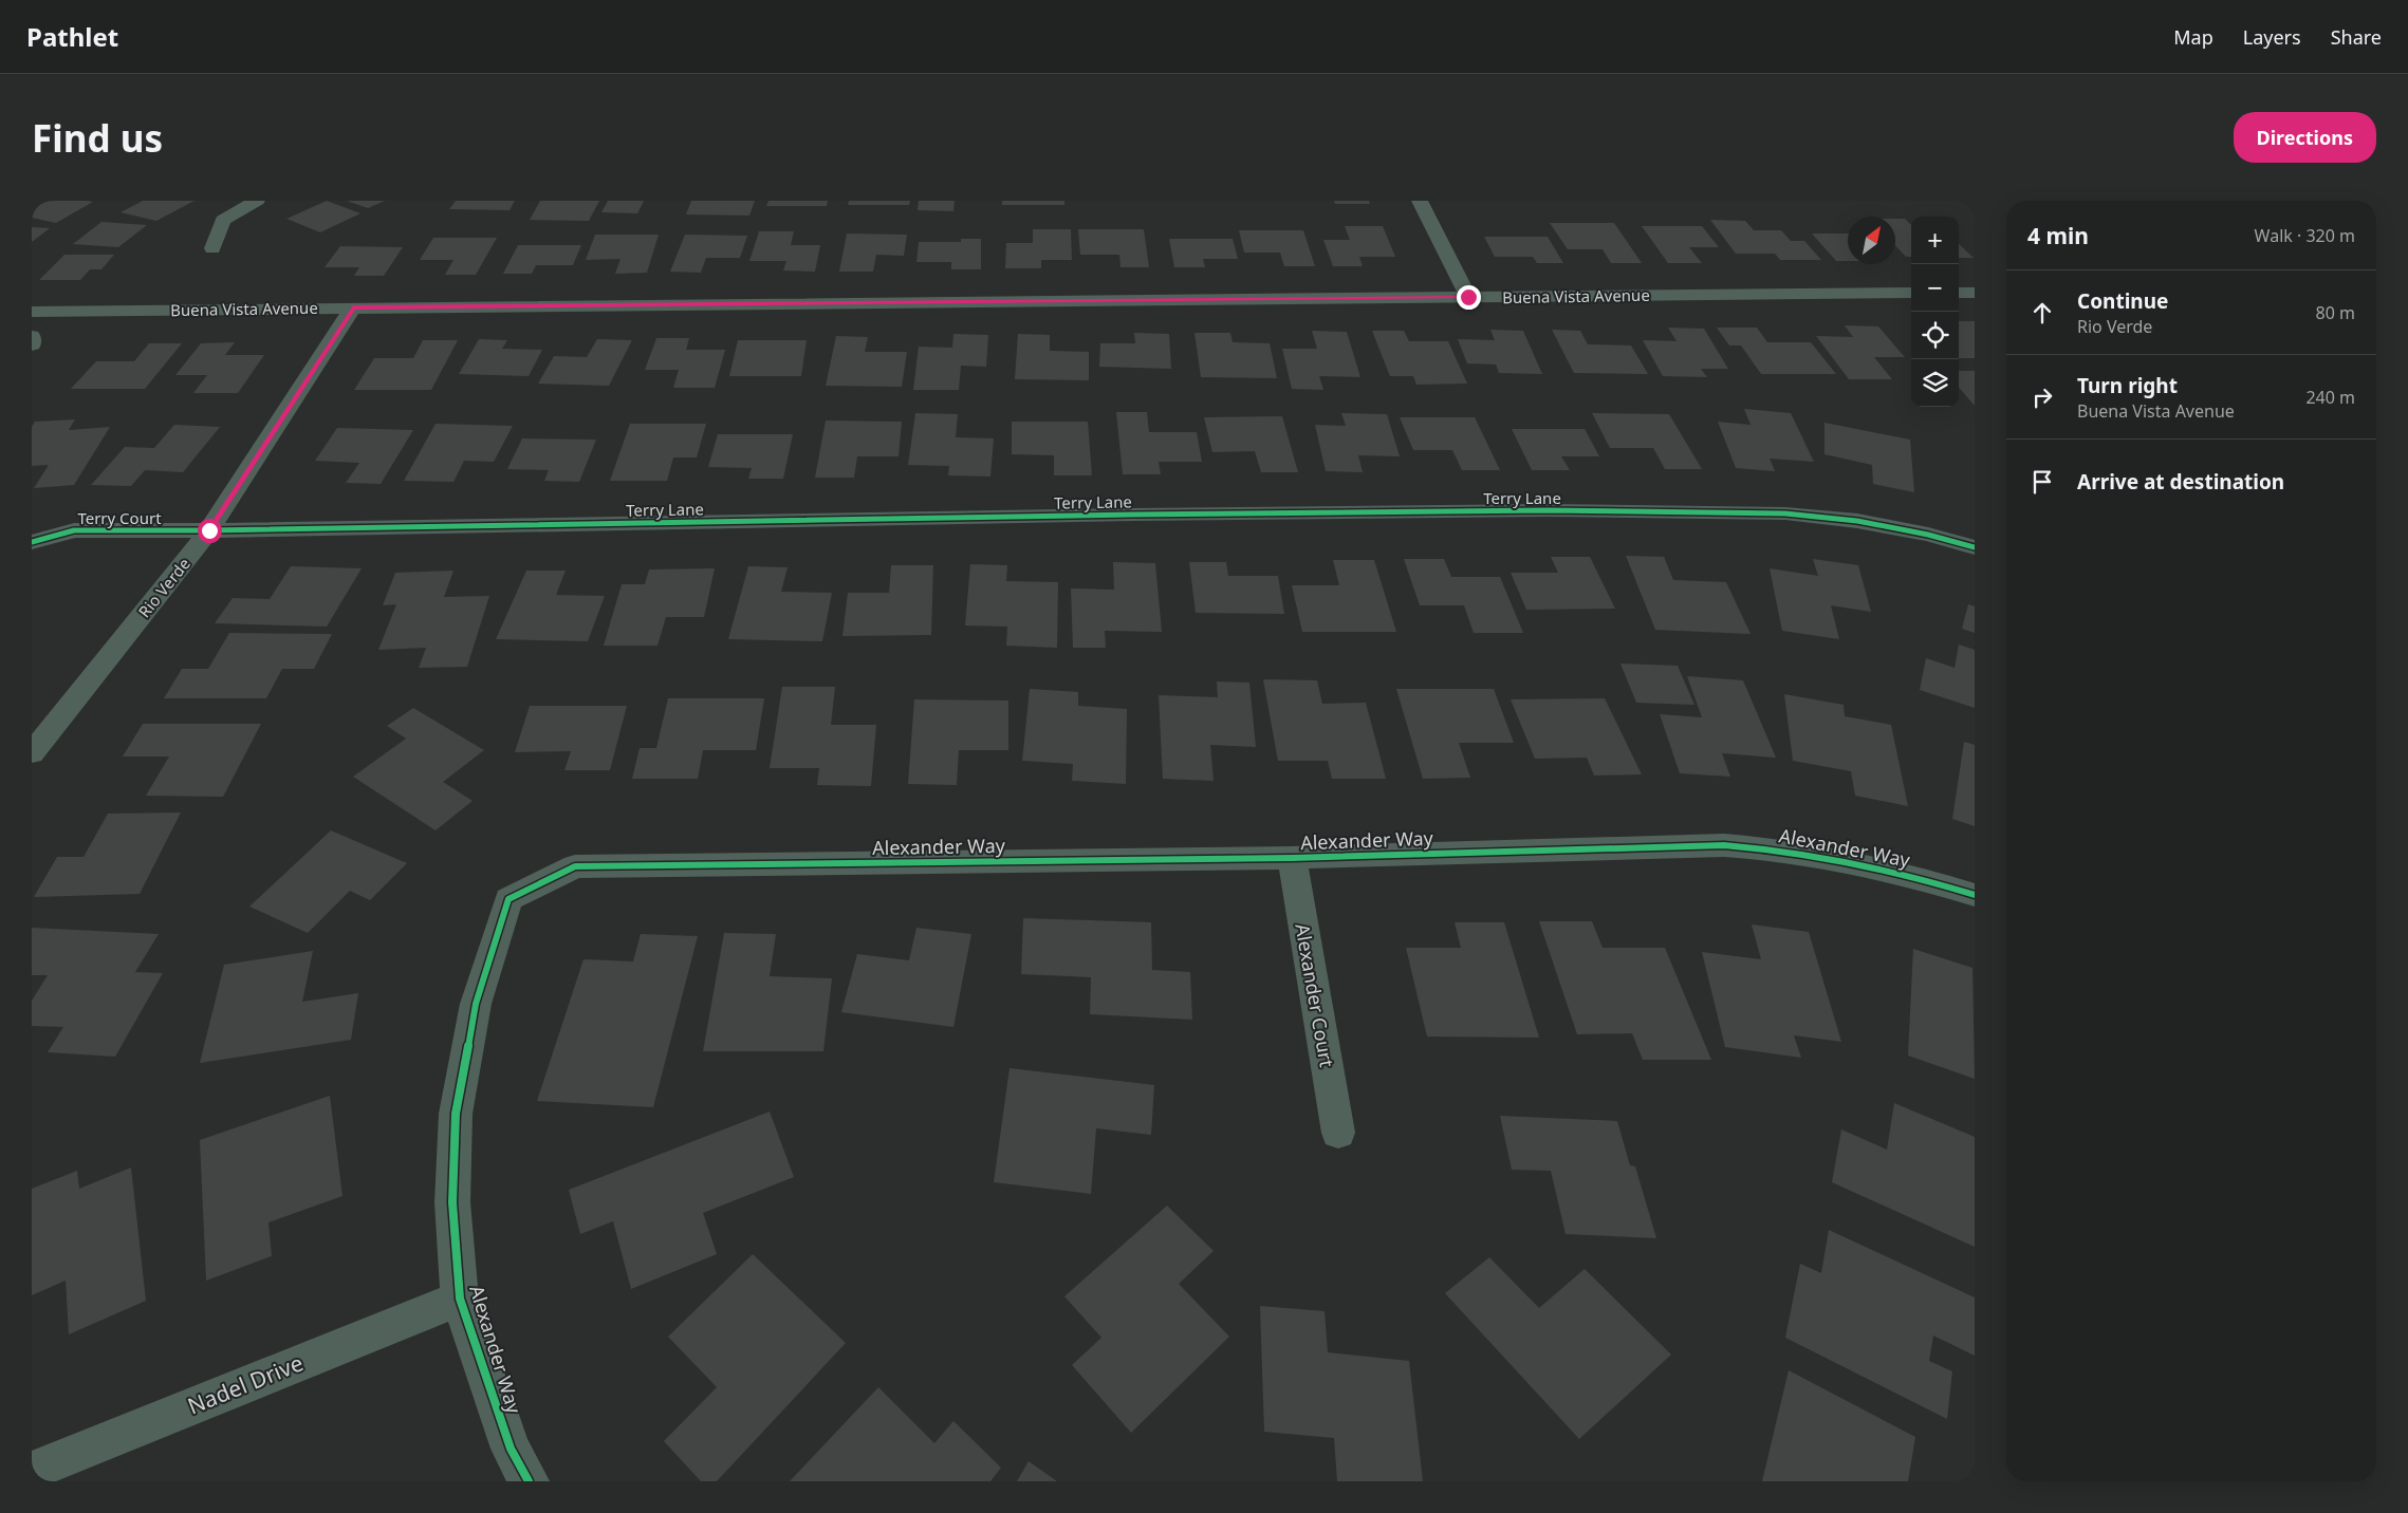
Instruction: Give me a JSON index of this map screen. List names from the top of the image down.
{
  "streets": {
    "street": [
      "Buena Vista Avenue",
      "Terry Lane",
      "Terry Court",
      "Rio Verde",
      "Alexander Way",
      "Alexander Court",
      "Nadel Drive"
    ]
  },
  "crossings": [
    ["Buena Vista Avenue", "Rio Verde"],
    ["Terry Lane", "Terry Court"],
    ["Terry Lane", "Rio Verde"],
    ["Terry Court", "Rio Verde"],
    ["Alexander Way", "Alexander Court"],
    ["Alexander Way", "Nadel Drive"]
  ],
  "north": "top right",
  "page": {
    "header": "Pathlet",
    "nav": ["Map", "Layers", "Share"],
    "buttons": "Directions",
    "title": "Find us",
    "heading": ["4 min", "Walk · 320 m"],
    "map_buttons": ["+", "−"],
    "list": [
      ["Continue", "Rio Verde", "80 m"],
      ["Turn right", "Buena Vista Avenue", "240 m"],
      "Arrive at destination"
    ]
  }
}
